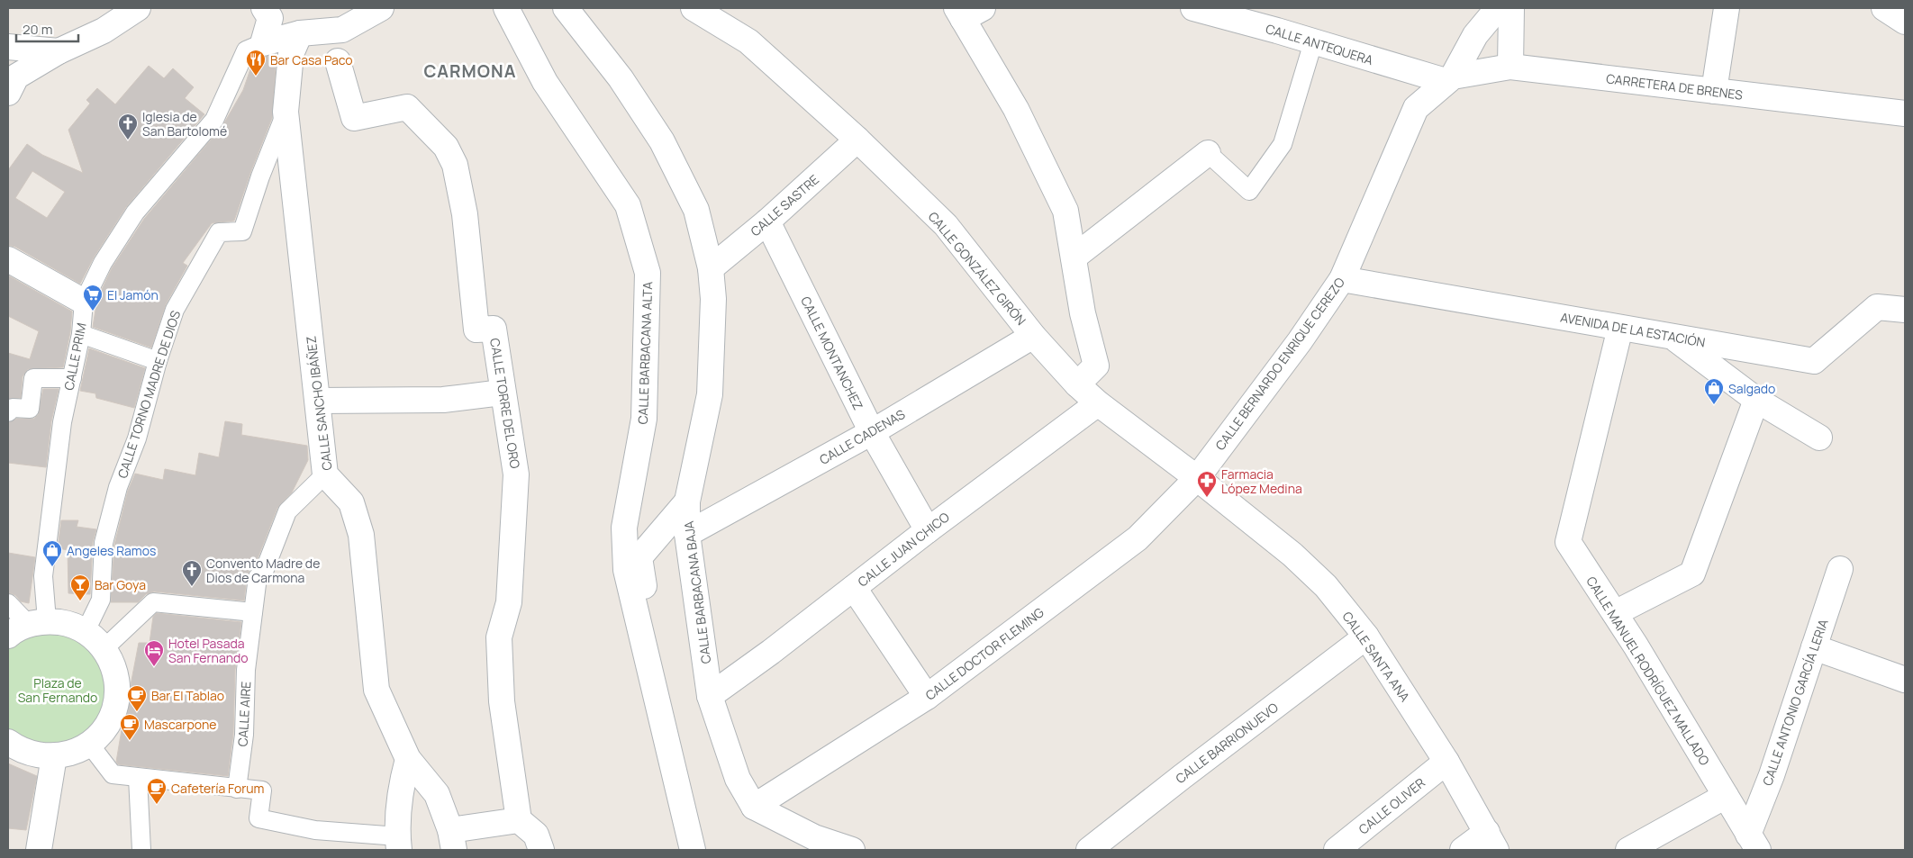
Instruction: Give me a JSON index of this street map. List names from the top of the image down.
{
  "streets": {
    "street": [
      "CALLE ANTEQUERA",
      "CARRETERA DE BRENES",
      "CALLE SASTRE",
      "CALLE GONZÁLEZ GIRÓN",
      "AVENIDA DE LA ESTACIÓN",
      "CALLE BARBACANA ALTA",
      "CALLE MONTANCHEZ",
      "CALLE PRIM",
      "CALLE BERNARDO ENRIQUE CEREZO",
      "CALLE TORNO MADRE DE DIOS",
      "CALLE SANCHO IBÁÑEZ",
      "CALLE TORRE DEL ORO",
      "CALLE CADENAS",
      "CALLE JUAN CHICO",
      "CALLE BARBACANA BAJA",
      "CALLE DOCTOR FLEMING",
      "CALLE SANTA ANA",
      "CALLE MANUEL RODRÍGUEZ MALLADO",
      "CALLE ANTONIO GARCÍA LERIA",
      "CALLE AIRE",
      "CALLE BARRIONUEVO",
      "CALLE OLIVER"
    ]
  },
  "crossings": [
    ["CALLE ANTEQUERA", "CARRETERA DE BRENES"],
    ["CALLE ANTEQUERA", "CALLE BERNARDO ENRIQUE CEREZO"],
    ["CARRETERA DE BRENES", "CALLE BERNARDO ENRIQUE CEREZO"],
    ["CALLE SASTRE", "CALLE GONZÁLEZ GIRÓN"],
    ["CALLE SASTRE", "CALLE MONTANCHEZ"],
    ["CALLE SASTRE", "CALLE BARBACANA BAJA"],
    ["CALLE GONZÁLEZ GIRÓN", "CALLE BERNARDO ENRIQUE CEREZO"],
    ["CALLE GONZÁLEZ GIRÓN", "CALLE CADENAS"],
    ["CALLE GONZÁLEZ GIRÓN", "CALLE JUAN CHICO"],
    ["CALLE GONZÁLEZ GIRÓN", "CALLE DOCTOR FLEMING"],
    ["CALLE GONZÁLEZ GIRÓN", "CALLE SANTA ANA"],
    ["AVENIDA DE LA ESTACIÓN", "CALLE BERNARDO ENRIQUE CEREZO"],
    ["AVENIDA DE LA ESTACIÓN", "CALLE MANUEL RODRÍGUEZ MALLADO"],
    ["CALLE BARBACANA ALTA", "CALLE BARBACANA BAJA"],
    ["CALLE MONTANCHEZ", "CALLE CADENAS"],
    ["CALLE MONTANCHEZ", "CALLE JUAN CHICO"],
    ["CALLE BERNARDO ENRIQUE CEREZO", "CALLE DOCTOR FLEMING"],
    ["CALLE BERNARDO ENRIQUE CEREZO", "CALLE SANTA ANA"],
    ["CALLE TORNO MADRE DE DIOS", "CALLE SANCHO IBÁÑEZ"],
    ["CALLE SANCHO IBÁÑEZ", "CALLE AIRE"],
    ["CALLE CADENAS", "CALLE BARBACANA BAJA"],
    ["CALLE JUAN CHICO", "CALLE BARBACANA BAJA"],
    ["CALLE BARBACANA BAJA", "CALLE DOCTOR FLEMING"],
    ["CALLE DOCTOR FLEMING", "CALLE SANTA ANA"],
    ["CALLE SANTA ANA", "CALLE BARRIONUEVO"],
    ["CALLE SANTA ANA", "CALLE OLIVER"],
    ["CALLE MANUEL RODRÍGUEZ MALLADO", "CALLE ANTONIO GARCÍA LERIA"]
  ],
  "districts": ["CARMONA"],
  "parks": ["Plaza de San Fernando"],
  "places": {
    "restaurant": ["Bar Casa Paco"],
    "church": ["Iglesia de San Bartolomé", "Convento Madre de Dios de Carmona"],
    "supermarket": ["El Jamón"],
    "shop": ["Salgado", "Angeles Ramos"],
    "pharmacy": ["Farmacia López Medina"],
    "bar": ["Bar Goya"],
    "hotel": ["Hotel Pasada San Fernando"],
    "cafe": ["Bar El Tablao", "Mascarpone", "Cafetería Forum"]
  },
  "scale_bar": "20 m"
}
